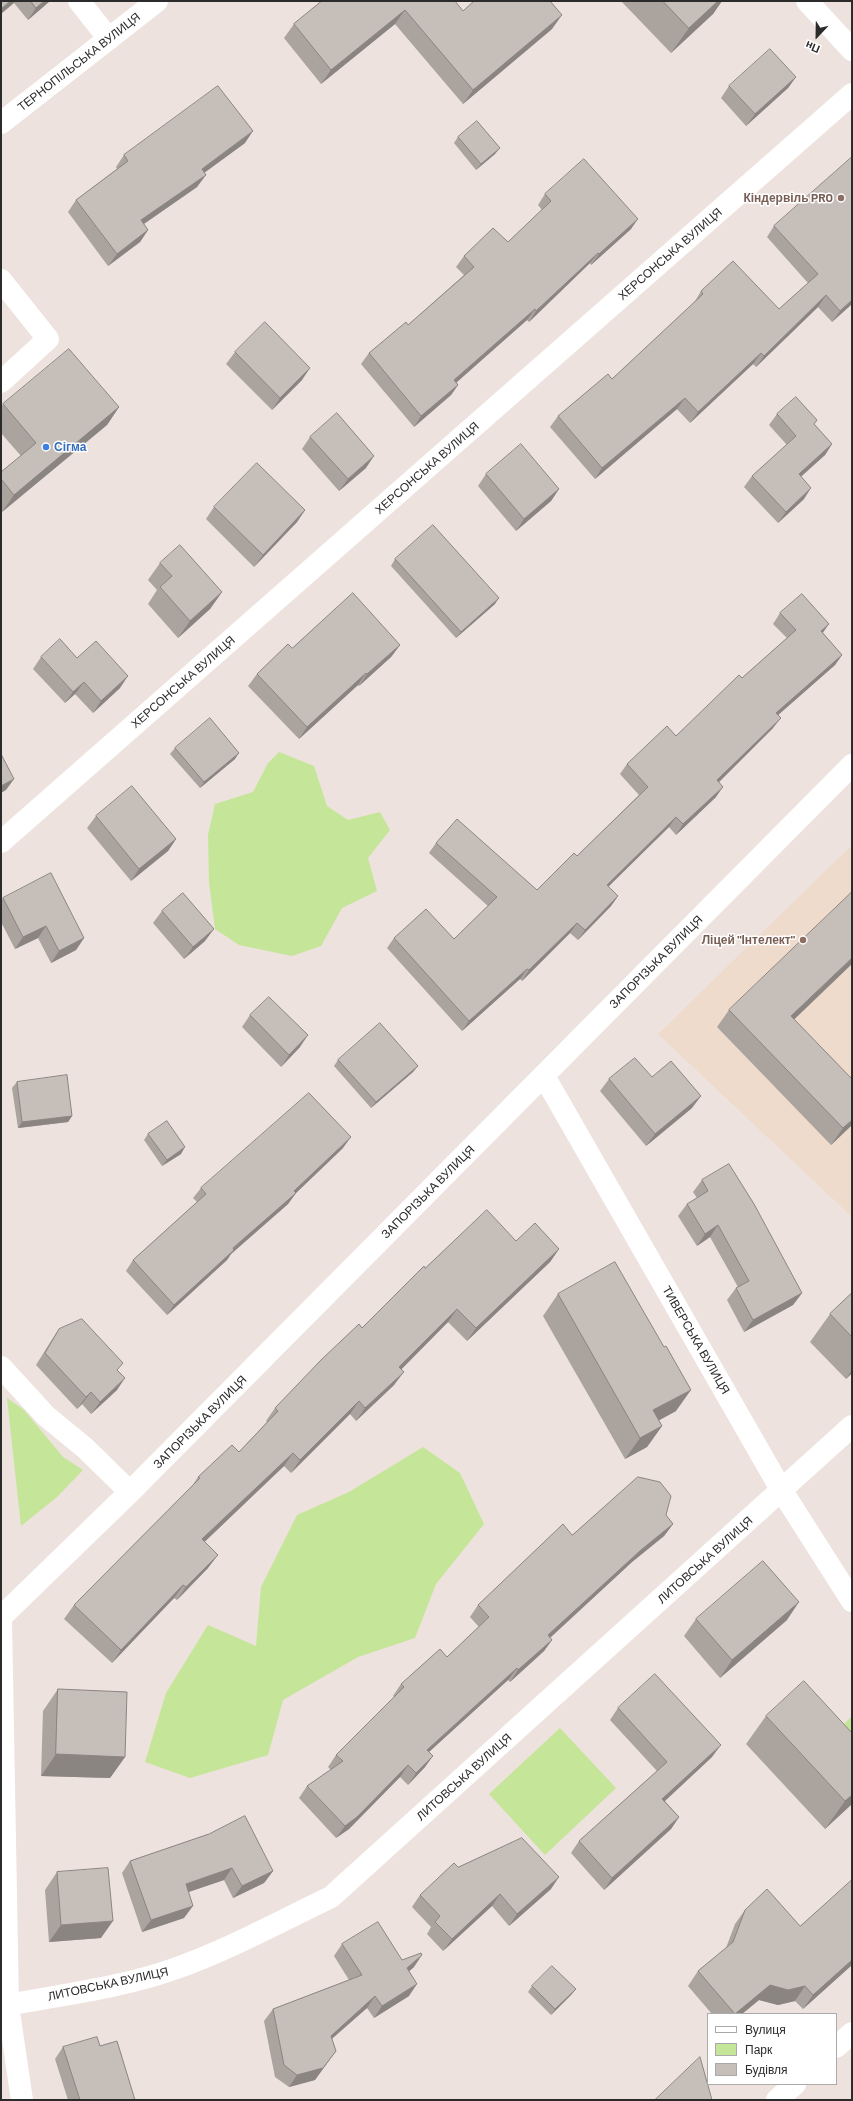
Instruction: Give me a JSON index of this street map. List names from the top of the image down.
{
  "streets": {
    "street": [
      "ТЕРНОПІЛЬСЬКА ВУЛИЦЯ",
      "ХЕРСОНСЬКА ВУЛИЦЯ",
      "ЗАПОРІЗЬКА ВУЛИЦЯ",
      "ТИВЕРСЬКА ВУЛИЦЯ",
      "ЛИТОВСЬКА ВУЛИЦЯ"
    ]
  },
  "crossings": [
    ["ЗАПОРІЗЬКА ВУЛИЦЯ", "ТИВЕРСЬКА ВУЛИЦЯ"],
    ["ТИВЕРСЬКА ВУЛИЦЯ", "ЛИТОВСЬКА ВУЛИЦЯ"]
  ],
  "places": ["Кіндервіль PRO", "Сігма", "Ліцей \"Інтелект\""],
  "legend": ["Вулиця", "Парк", "Будівля"],
  "north": "bottom"
}
